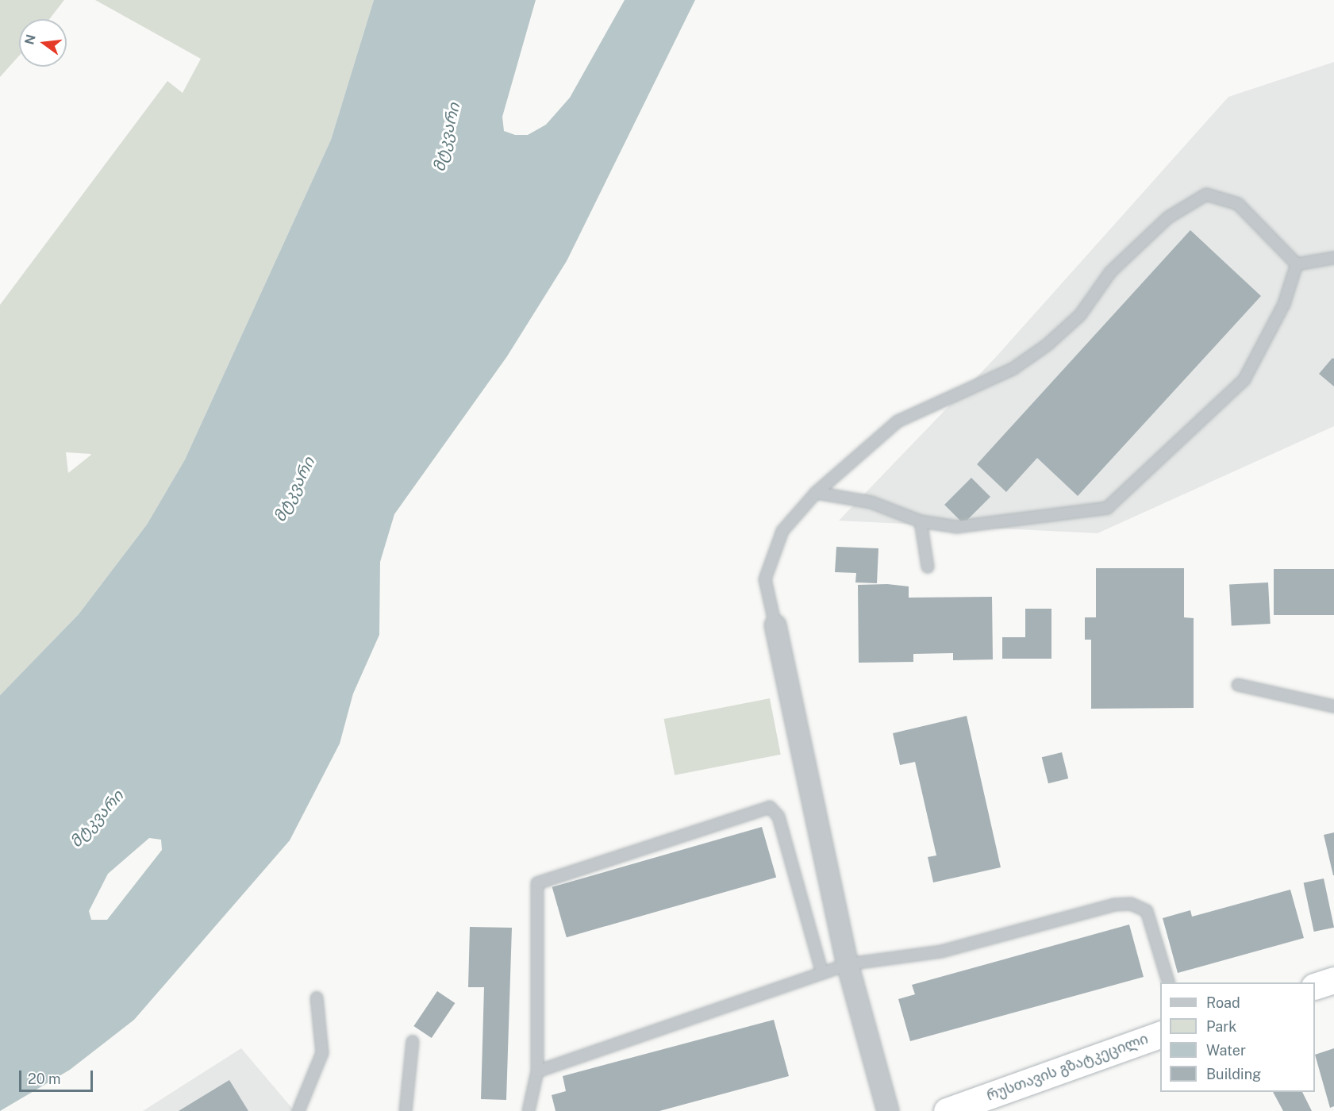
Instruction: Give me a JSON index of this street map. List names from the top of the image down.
{
  "streets": {
    "highway": ["რუსთავის გზატკეცილი"]
  },
  "water": ["მტკვარი"],
  "legend": [
    "Road",
    "Park",
    "Water",
    "Building"
  ],
  "scale_bar": "20 m",
  "north": "left"
}
